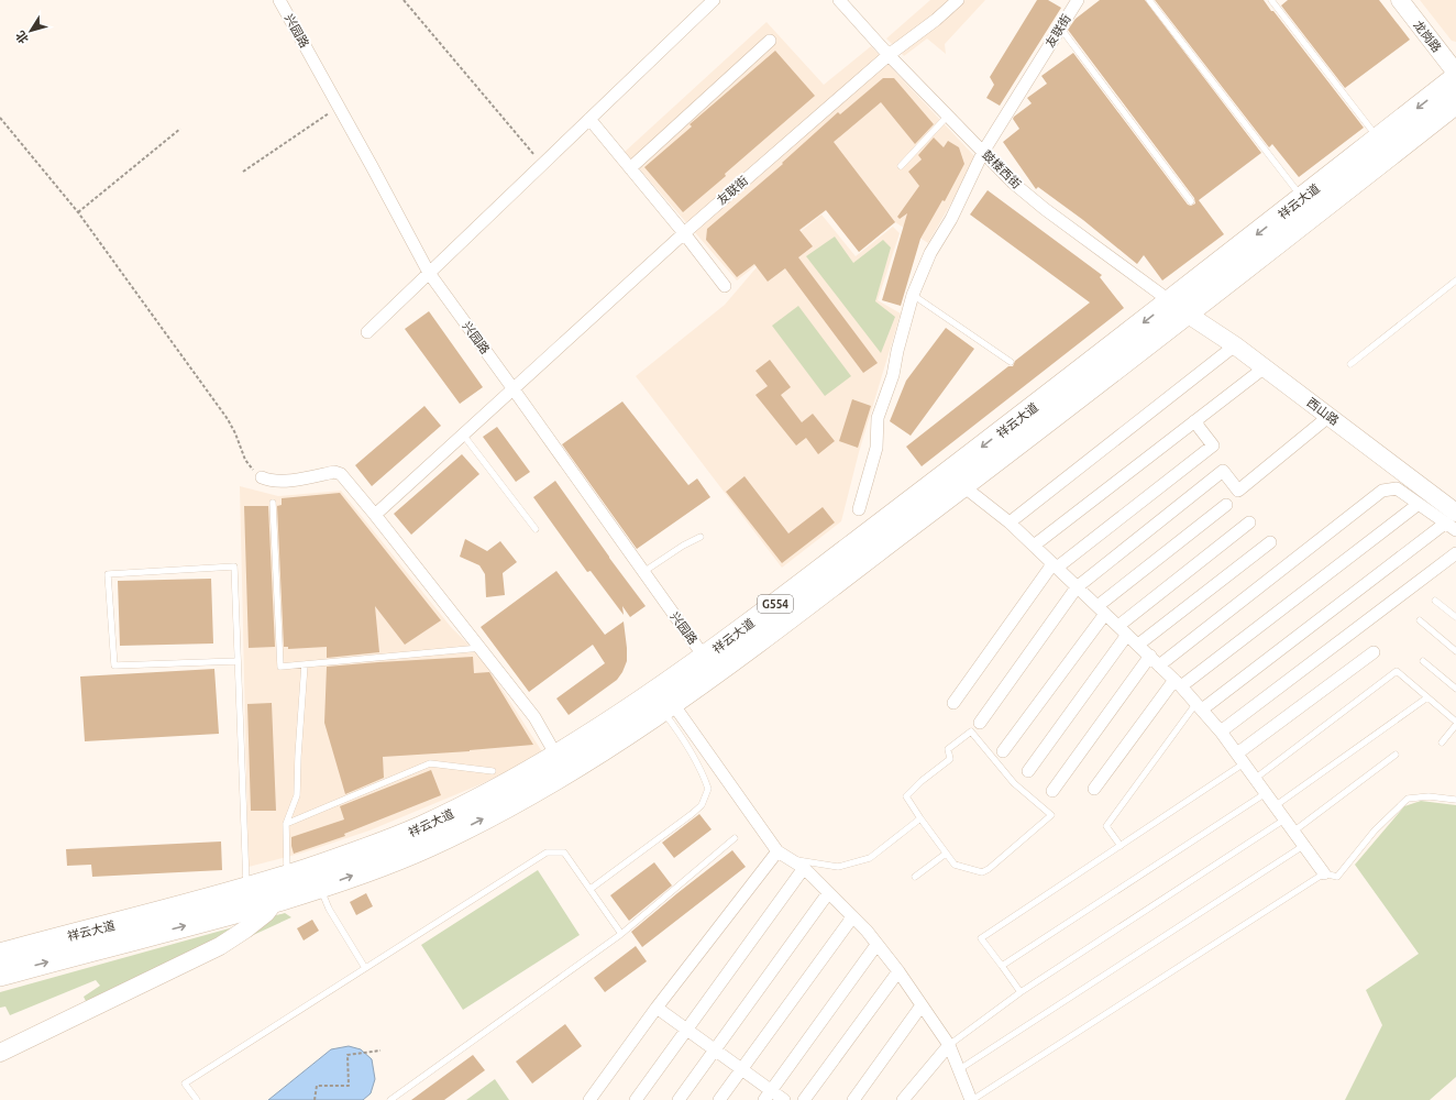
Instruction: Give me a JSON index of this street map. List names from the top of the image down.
{
  "streets": {
    "highway": ["祥云大道", "G554"],
    "street": [
      "兴园路",
      "友联街",
      "龙岗路",
      "鼓楼西街",
      "西山路"
    ]
  },
  "crossings": [
    ["兴园路", "友联街"],
    ["兴园路", "祥云大道"],
    ["友联街", "鼓楼西街"],
    ["鼓楼西街", "祥云大道"],
    ["鼓楼西街", "西山路"],
    ["祥云大道", "西山路"]
  ],
  "north": "bottom left"
}
